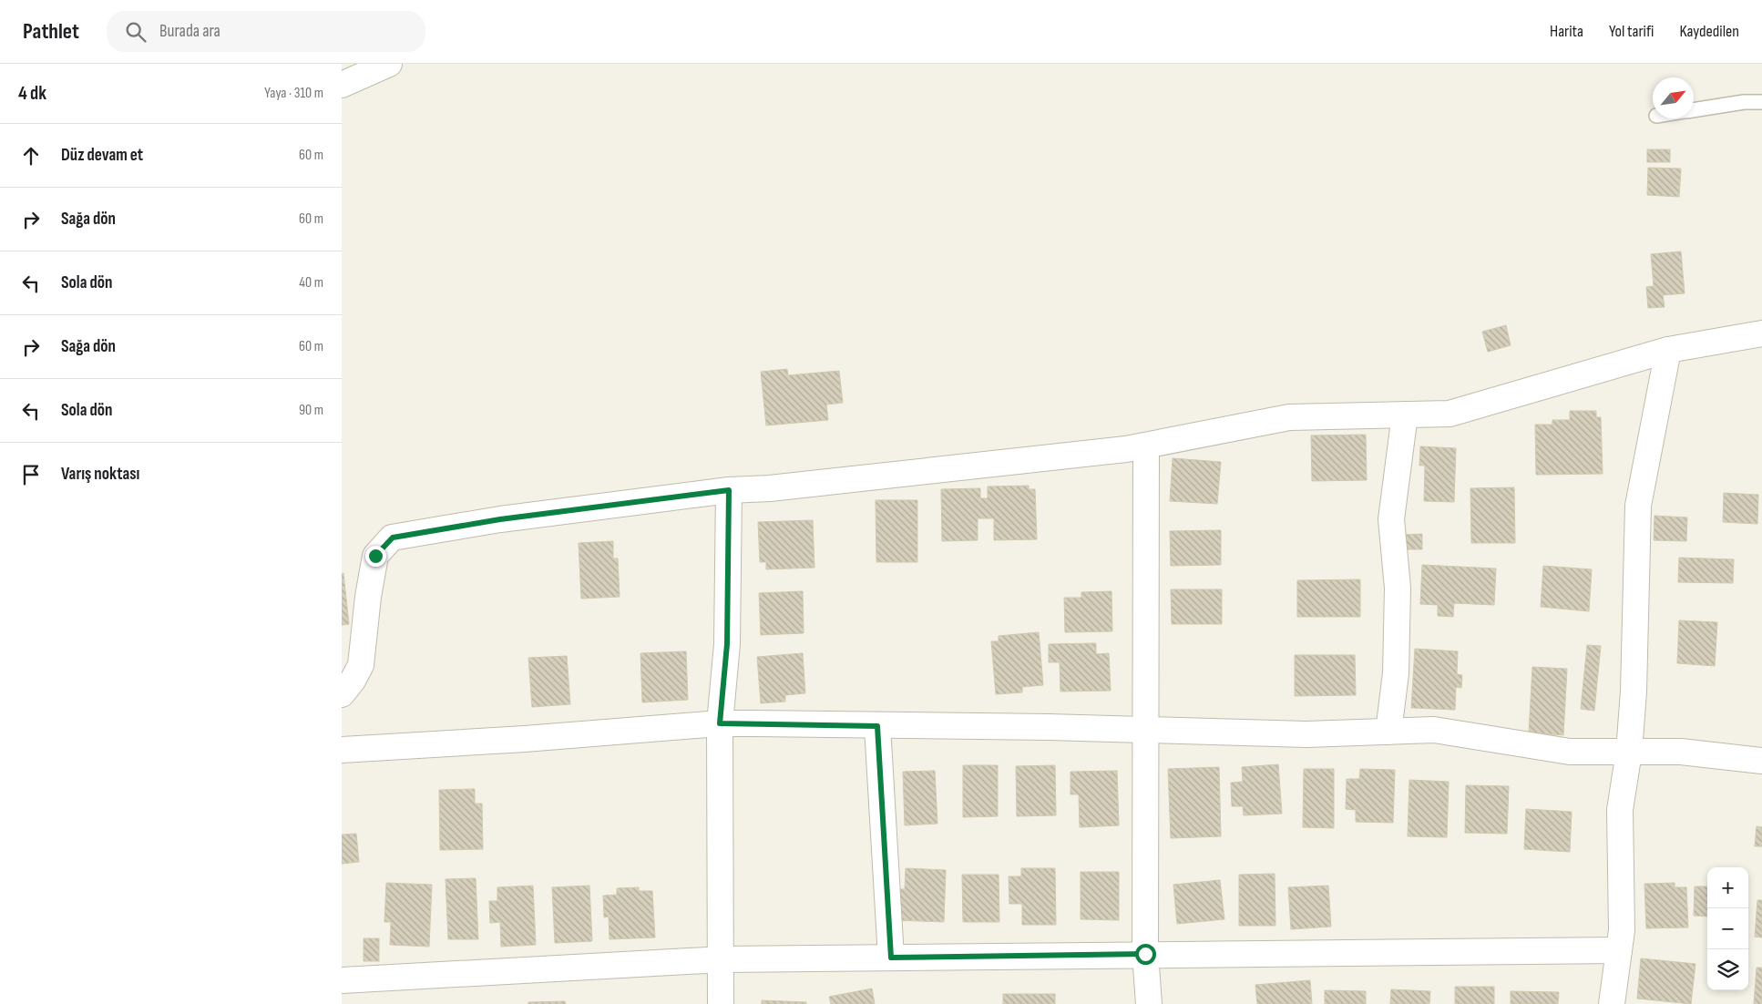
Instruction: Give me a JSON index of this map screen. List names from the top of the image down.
{
  "north": "top right",
  "page": {
    "header": "Pathlet",
    "search": "Burada ara",
    "nav": ["Harita", "Yol tarifi", "Kaydedilen"],
    "heading": ["4 dk", "Yaya · 310 m"],
    "list": [
      ["Düz devam et", "60 m"],
      ["Sağa dön", "60 m"],
      ["Sola dön", "40 m"],
      ["Sağa dön", "60 m"],
      ["Sola dön", "90 m"],
      "Varış noktası"
    ],
    "map_buttons": ["+", "−"]
  }
}
